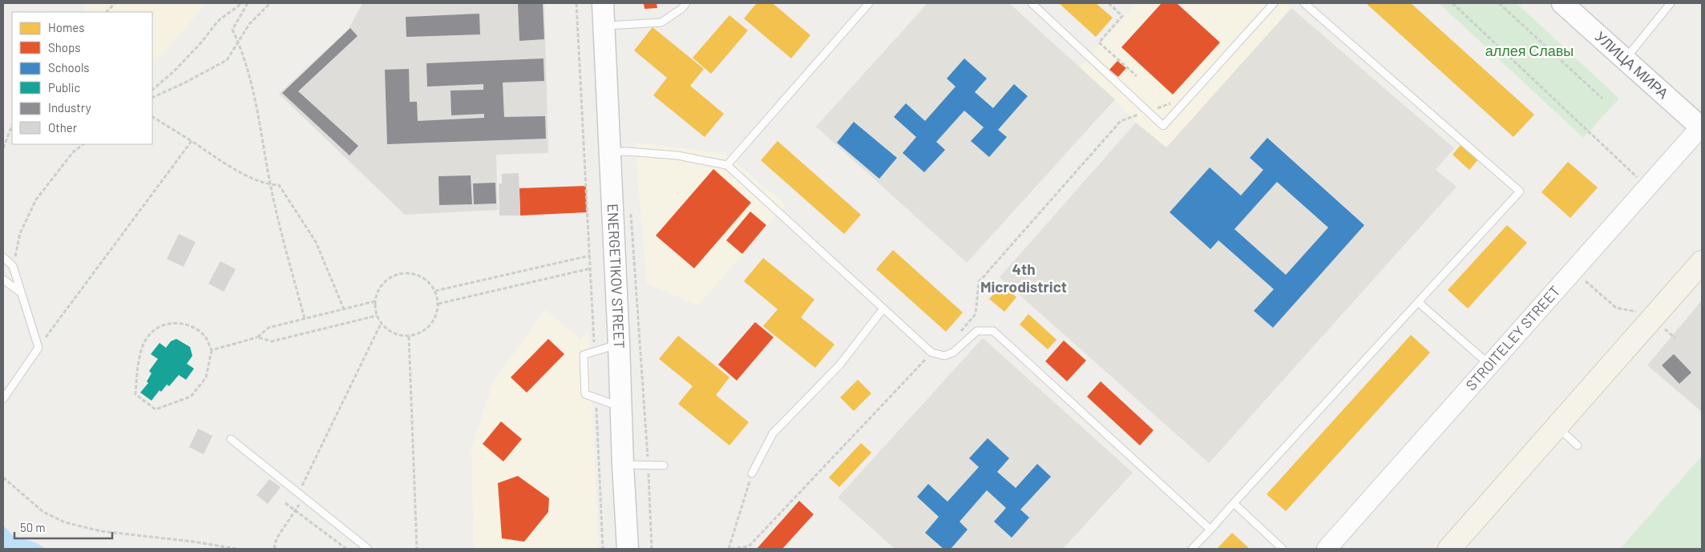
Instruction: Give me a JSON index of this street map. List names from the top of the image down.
{
  "streets": {
    "main road": ["УЛИЦА МИРА", "ENERGETIKOV STREET"],
    "street": ["STROITELEY STREET"]
  },
  "crossings": [
    ["УЛИЦА МИРА", "STROITELEY STREET"]
  ],
  "districts": ["4th Microdistrict"],
  "parks": ["аллея Славы"],
  "legend": [
    "Homes",
    "Shops",
    "Schools",
    "Public",
    "Industry",
    "Other"
  ],
  "scale_bar": "50 m"
}
